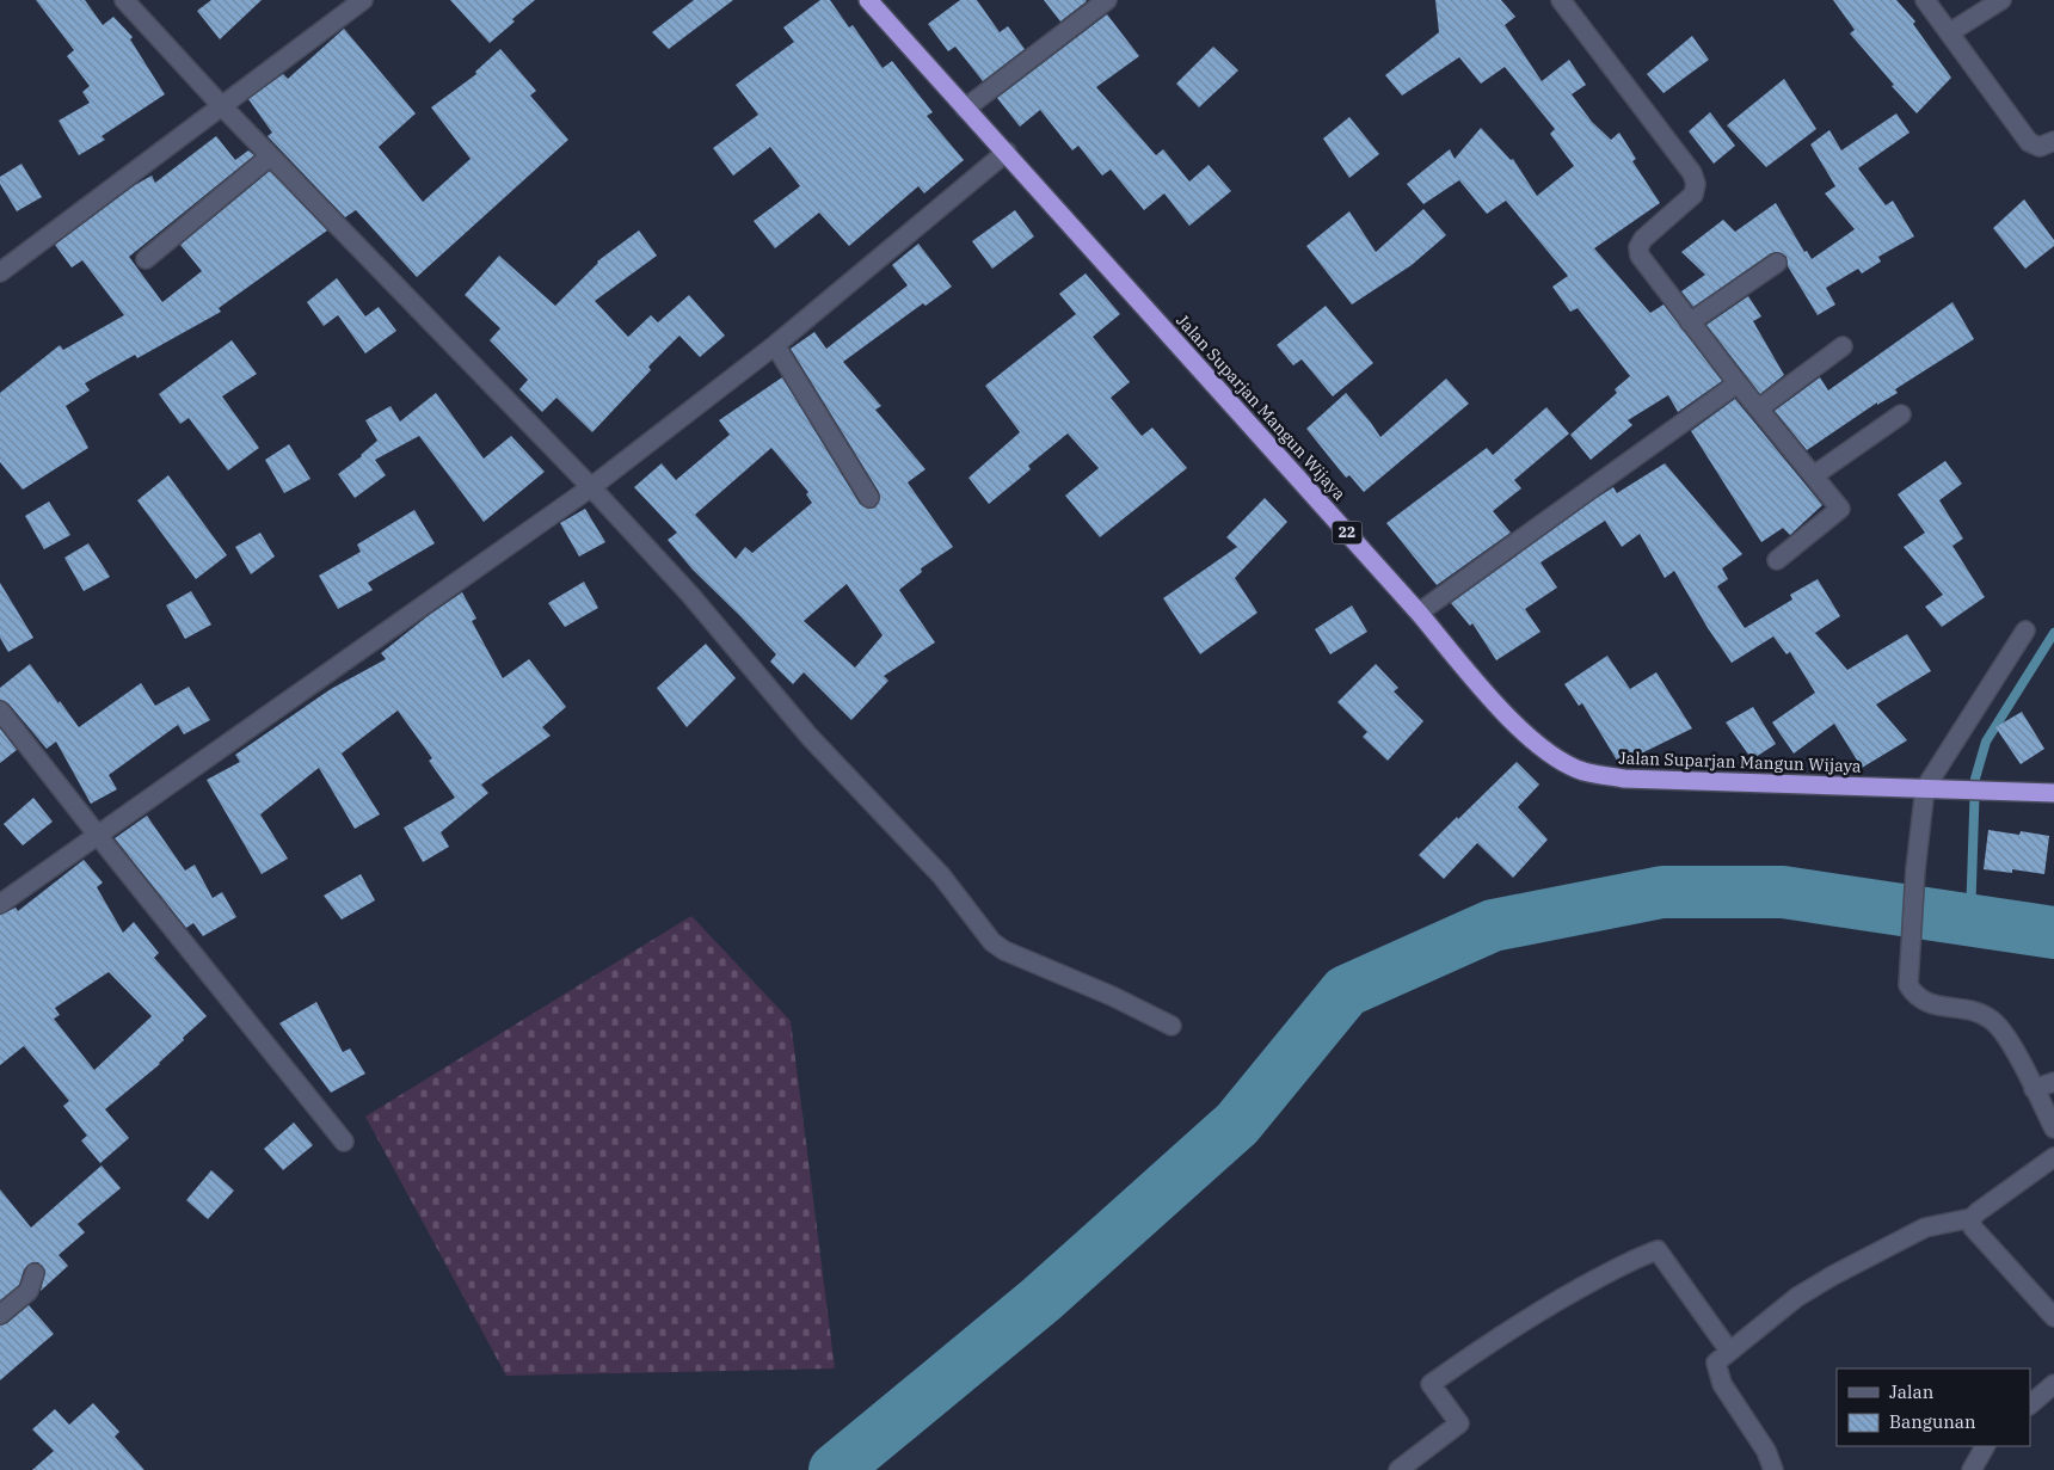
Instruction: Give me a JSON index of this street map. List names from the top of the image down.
{
  "streets": {
    "highway": ["Jalan Suparjan Mangun Wijaya", "22"]
  },
  "legend": ["Jalan", "Bangunan"]
}
